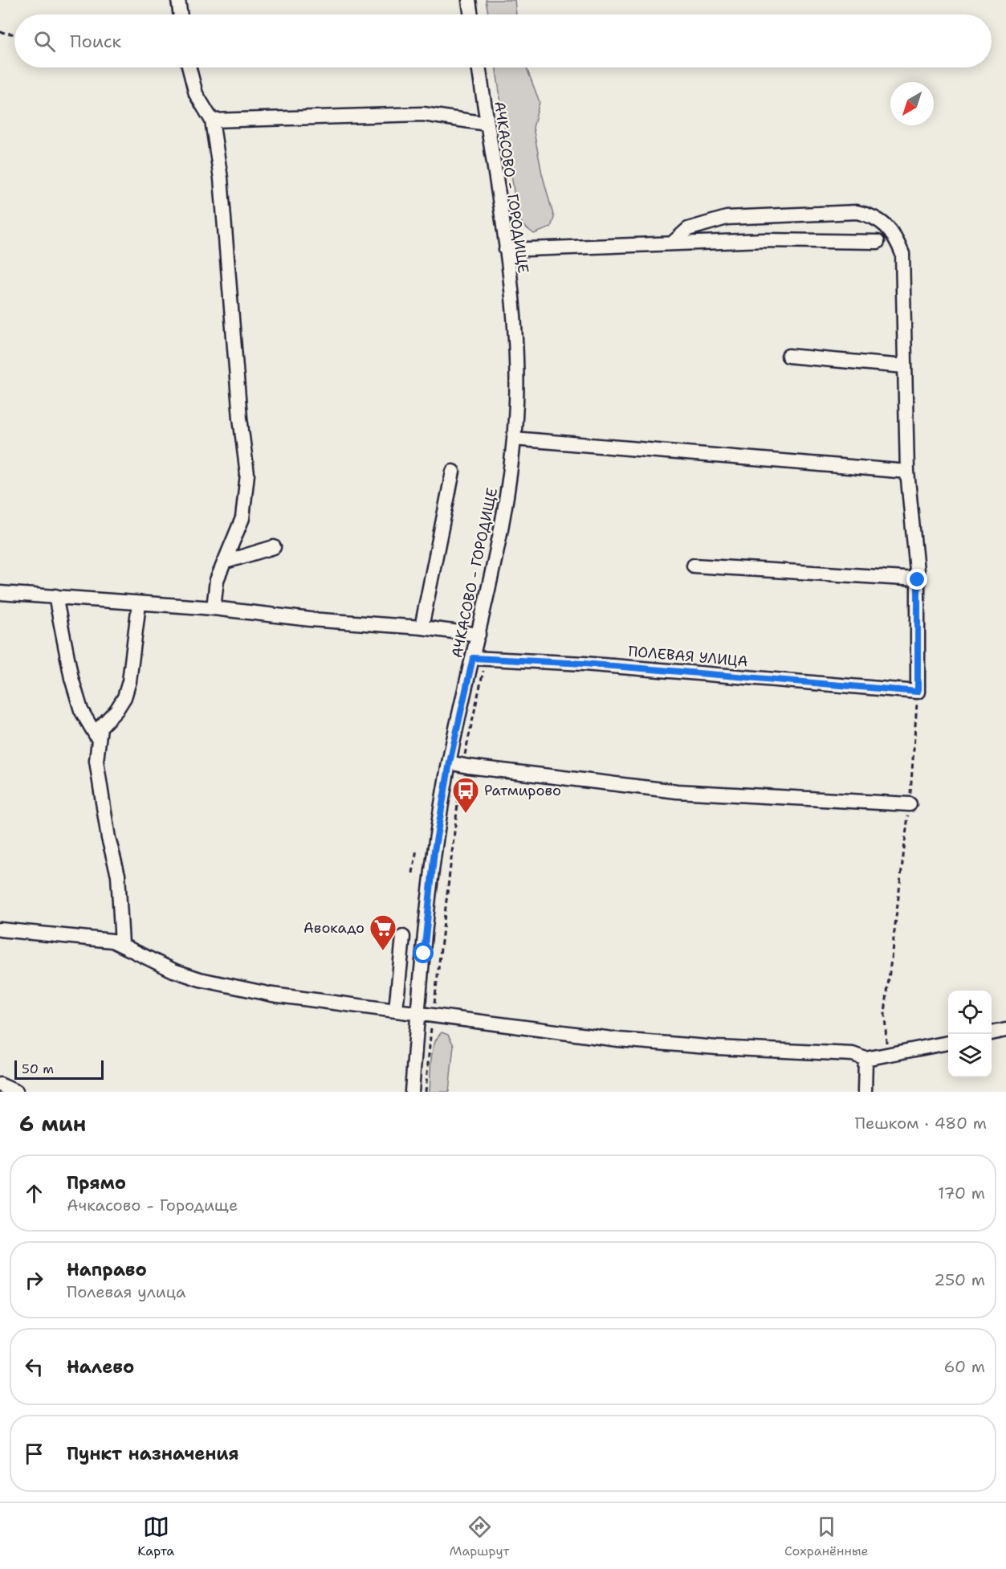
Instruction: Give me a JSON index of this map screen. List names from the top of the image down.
{
  "streets": {
    "street": ["АЧКАСОВО - ГОРОДИЩЕ", "ПОЛЕВАЯ УЛИЦА"]
  },
  "crossings": [
    ["АЧКАСОВО - ГОРОДИЩЕ", "ПОЛЕВАЯ УЛИЦА"]
  ],
  "places": {
    "bus stop": ["Ратмирово"],
    "supermarket": ["Авокадо"]
  },
  "scale_bar": "50 m",
  "north": "bottom left",
  "page": {
    "search": "Поиск",
    "scale": "50 m",
    "heading": ["6 мин", "Пешком · 480 m"],
    "list": [
      ["Прямо", "Ачкасово - Городище", "170 m"],
      ["Направо", "Полевая улица", "250 m"],
      ["Налево", "60 m"],
      "Пункт назначения"
    ],
    "nav": ["Карта", "Маршрут", "Сохранённые"]
  }
}
